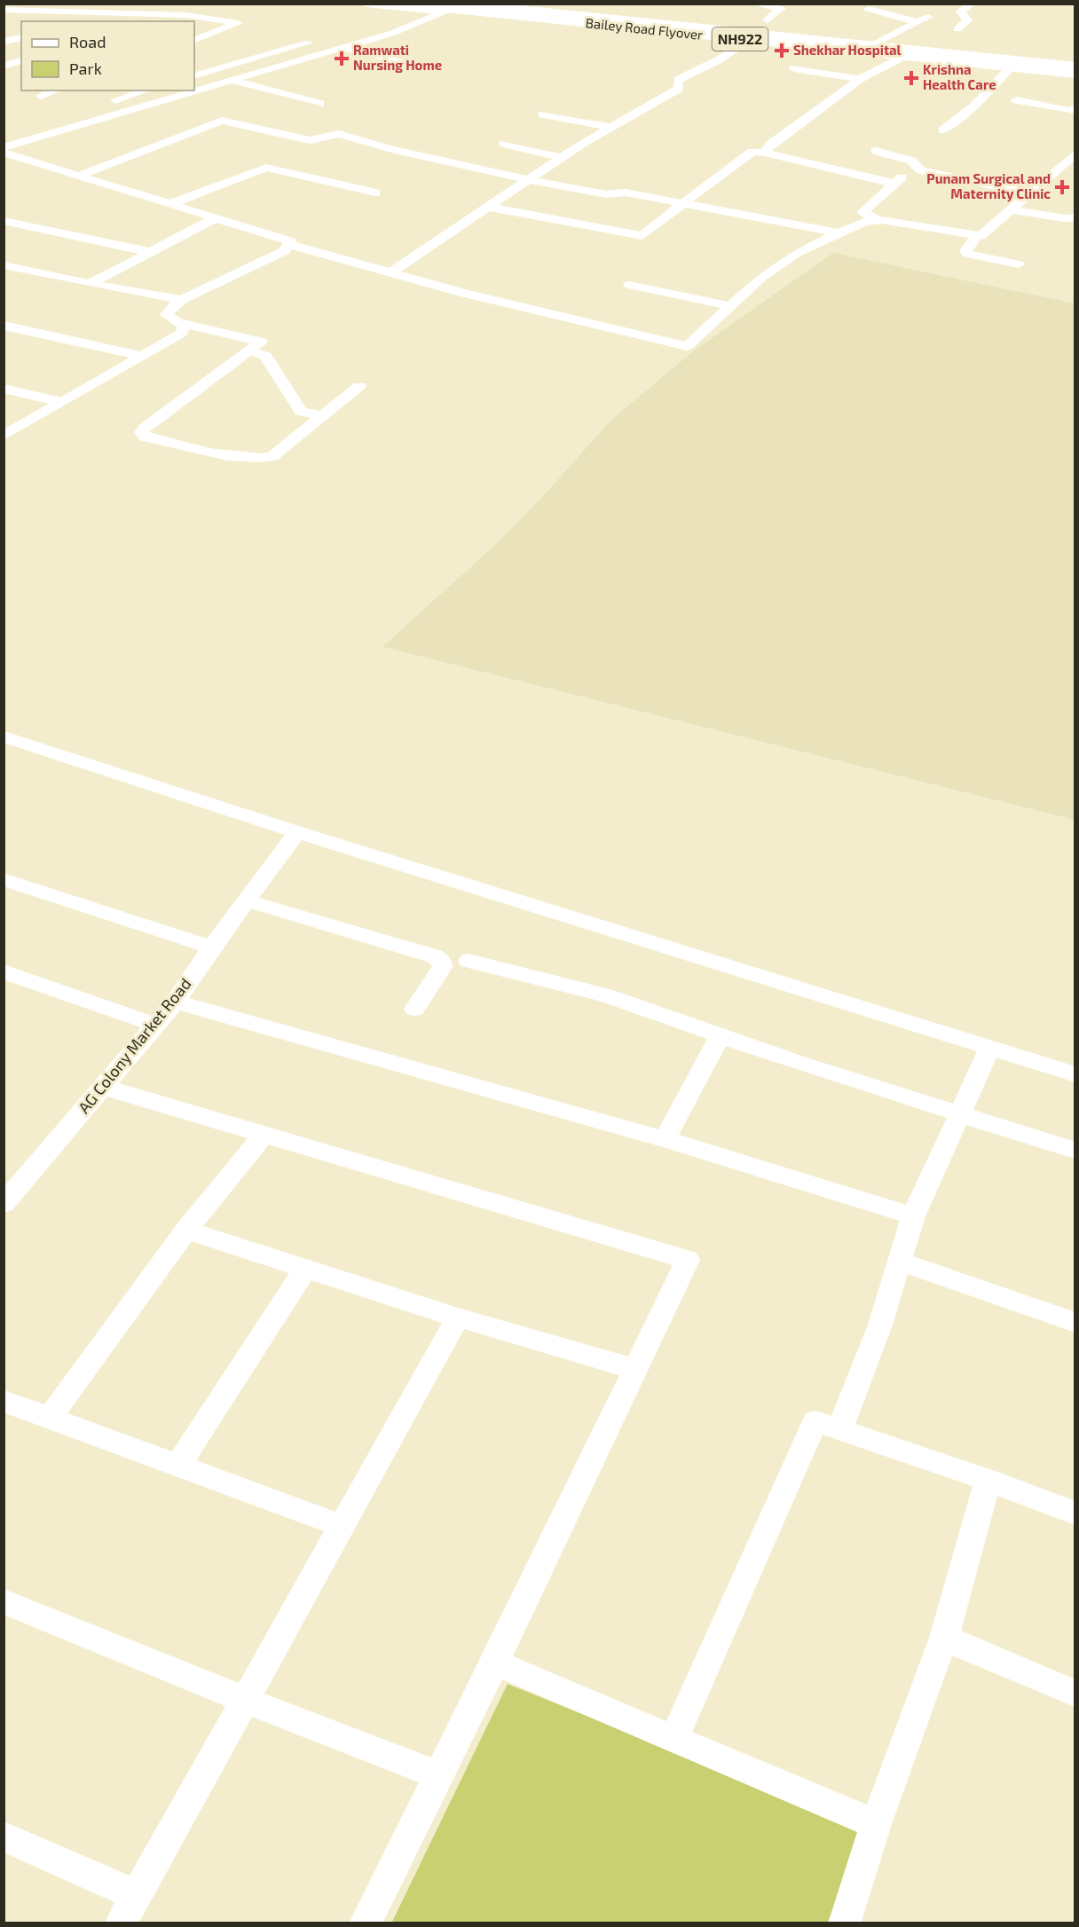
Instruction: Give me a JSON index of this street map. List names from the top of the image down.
{
  "streets": {
    "highway": ["Bailey Road Flyover", "NH922"],
    "street": ["AG Colony Market Road"]
  },
  "places": {
    "health": [
      "Shekhar Hospital",
      "Ramwati Nursing Home",
      "Krishna Health Care",
      "Punam Surgical and Maternity Clinic"
    ]
  },
  "legend": ["Road", "Park"]
}
